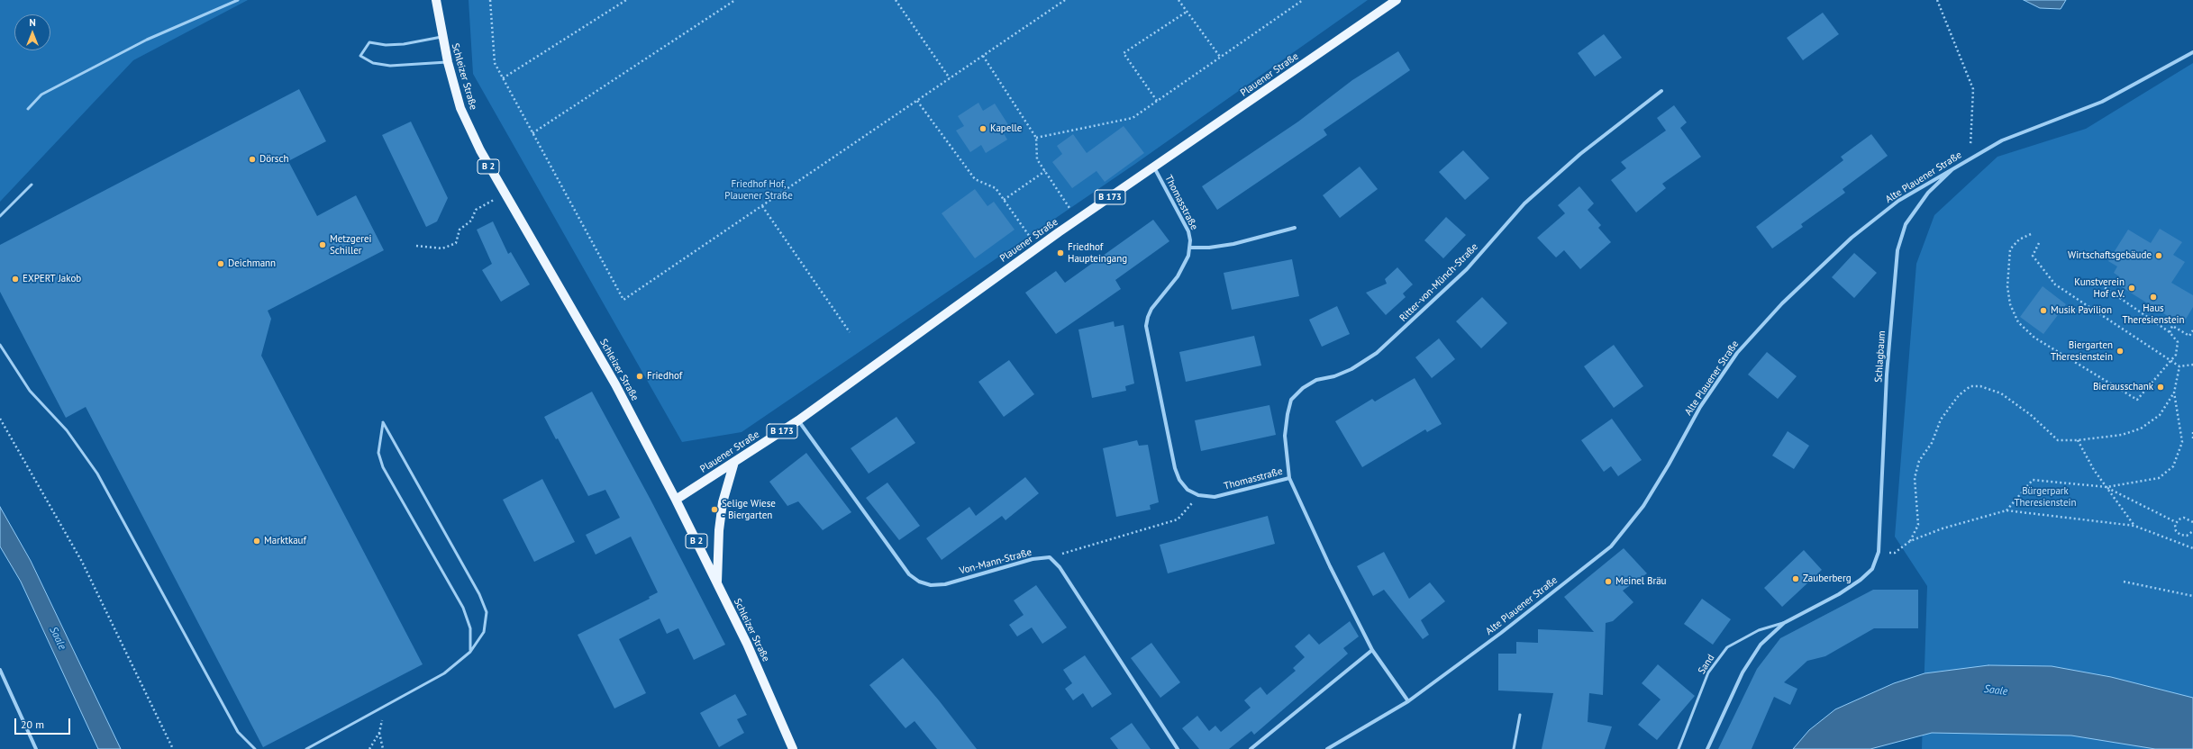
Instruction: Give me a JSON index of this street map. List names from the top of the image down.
{
  "streets": {
    "main road": [
      "Plauener Straße",
      "Schleizer Straße",
      "B 2",
      "B 173"
    ],
    "street": [
      "Alte Plauener Straße",
      "Thomasstraße",
      "Ritter-von-Münch-Straße",
      "Schlagbaum",
      "Von-Mann-Straße",
      "Sand"
    ]
  },
  "crossings": [
    ["Plauener Straße", "Schleizer Straße"],
    ["Plauener Straße", "Thomasstraße"],
    ["Plauener Straße", "Von-Mann-Straße"],
    ["Alte Plauener Straße", "Thomasstraße"],
    ["Alte Plauener Straße", "Schlagbaum"],
    ["Thomasstraße", "Ritter-von-Münch-Straße"],
    ["Schlagbaum", "Sand"]
  ],
  "water": ["Saale"],
  "parks": ["Friedhof Hof, Plauener Straße", "Bürgerpark Theresienstein"],
  "places": [
    "Kapelle",
    "Dörsch",
    "Metzgerei Schiller",
    "Friedhof Haupteingang",
    "Wirtschaftsgebäude",
    "Deichmann",
    "EXPERT Jakob",
    "Kunstverein Hof e.V.",
    "Haus Theresienstein",
    "Musik Pavilion",
    "Biergarten Theresienstein",
    "Friedhof",
    "Bierausschank",
    "Selige Wiese - Biergarten",
    "Marktkauf",
    "Zauberberg",
    "Meinel Bräu"
  ],
  "scale_bar": "20 m",
  "north": "top"
}
